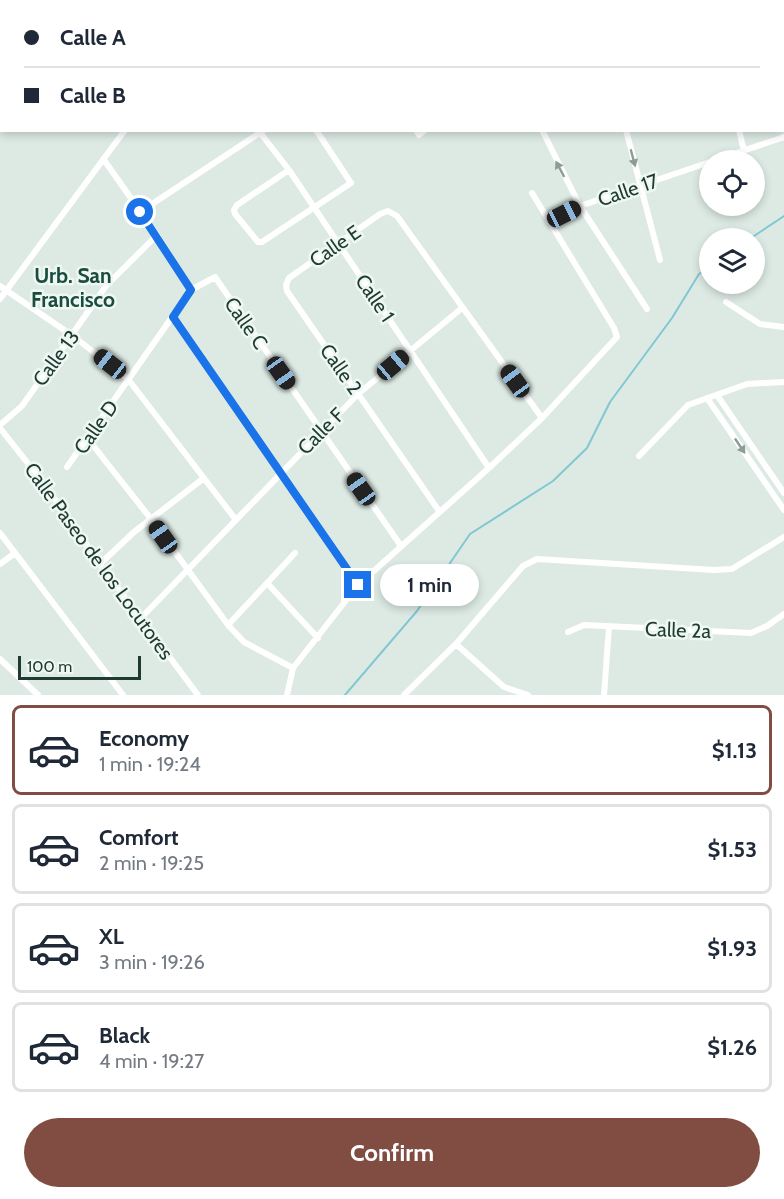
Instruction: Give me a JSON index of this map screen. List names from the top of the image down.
{
  "streets": {
    "street": [
      "Calle 17",
      "Calle E",
      "Calle 1",
      "Calle C",
      "Calle 13",
      "Calle 2",
      "Calle D",
      "Calle F",
      "Calle Paseo de los Locutores",
      "Calle 2a"
    ]
  },
  "crossings": [
    ["Calle E", "Calle 1"],
    ["Calle E", "Calle 2"],
    ["Calle E", "Calle F"],
    ["Calle 1", "Calle F"],
    ["Calle C", "Calle D"],
    ["Calle C", "Calle F"],
    ["Calle 13", "Calle Paseo de los Locutores"],
    ["Calle 2", "Calle F"],
    ["Calle F", "Calle Paseo de los Locutores"]
  ],
  "districts": ["Urb. San Francisco"],
  "scale_bar": "100 m",
  "page": {
    "banner": ["Calle A", "Calle B"],
    "bubble": "1 min",
    "scale": "100 m",
    "list": [
      {
        "name": "Economy",
        "note": "1 min · 19:24",
        "value": "$1.13"
      },
      {
        "name": "Comfort",
        "note": "2 min · 19:25",
        "value": "$1.53"
      },
      {
        "name": "XL",
        "note": "3 min · 19:26",
        "value": "$1.93"
      },
      {
        "name": "Black",
        "note": "4 min · 19:27",
        "value": "$1.26"
      }
    ],
    "buttons": "Confirm"
  }
}
